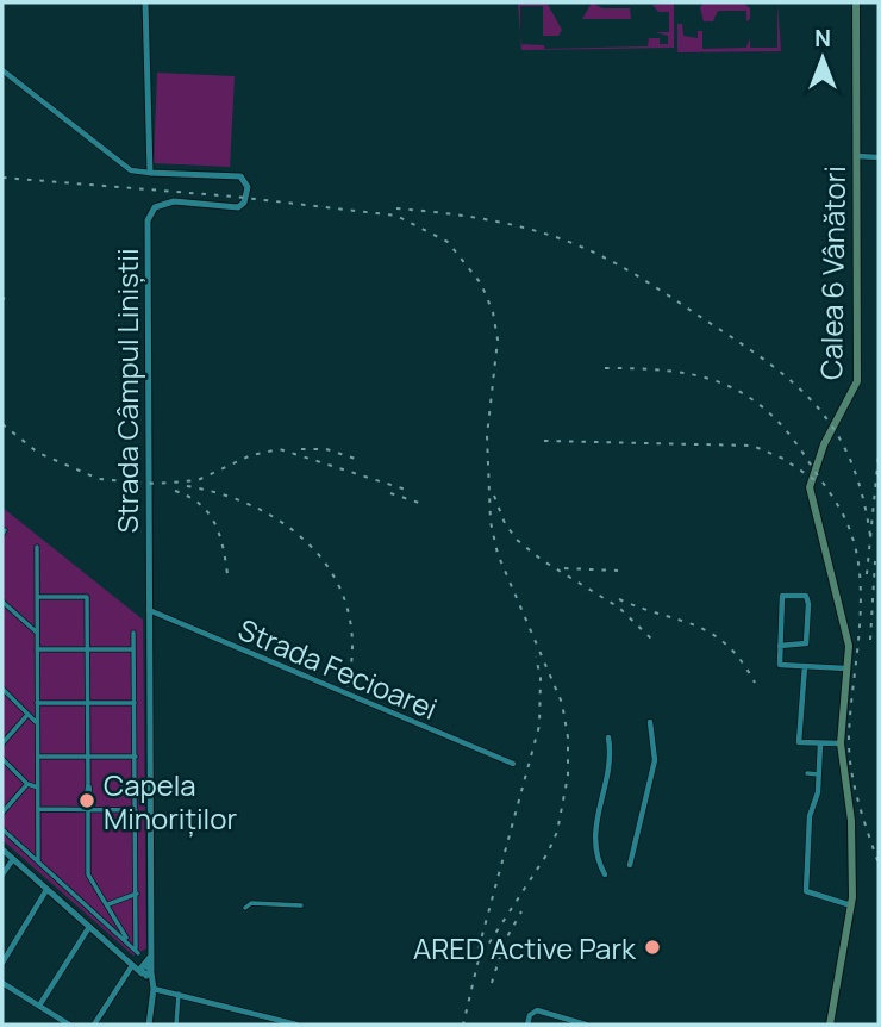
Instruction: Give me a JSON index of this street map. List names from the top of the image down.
{
  "streets": {
    "main road": ["Calea 6 Vânători"],
    "street": ["Strada Câmpul Liniștii", "Strada Fecioarei"]
  },
  "crossings": [
    ["Strada Câmpul Liniștii", "Strada Fecioarei"]
  ],
  "places": ["Capela Minoriților", "ARED Active Park"],
  "north": "top"
}
